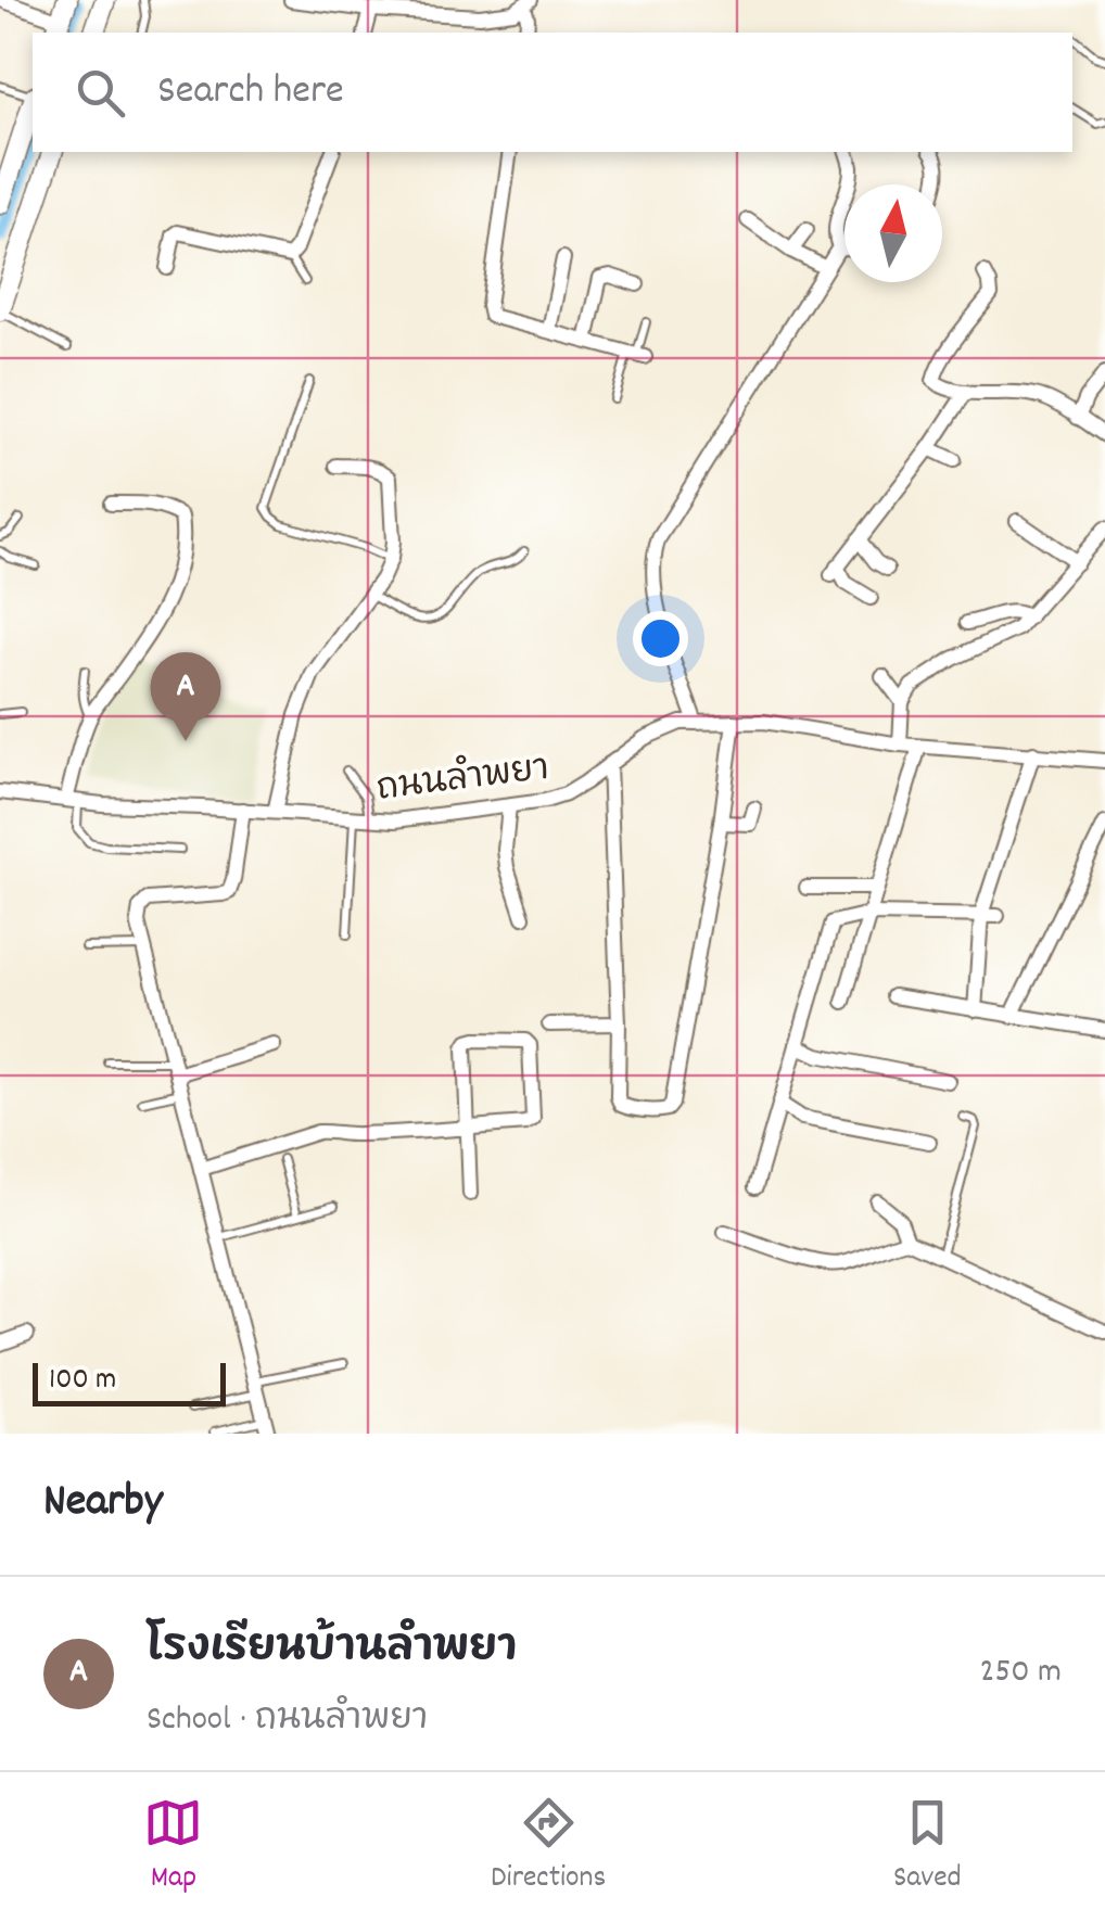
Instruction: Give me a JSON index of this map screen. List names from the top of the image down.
{
  "streets": {
    "street": ["ถนนลำพยา"]
  },
  "scale_bar": "100 m",
  "north": "top",
  "page": {
    "search": "Search here",
    "pins": "A",
    "scale": "100 m",
    "heading": "Nearby",
    "list": [
      {
        "mark": "A",
        "name": "โรงเรียนบ้านลำพยา",
        "note": "School · ถนนลำพยา",
        "value": "250 m"
      }
    ],
    "nav": ["Map", "Directions", "Saved"]
  }
}
